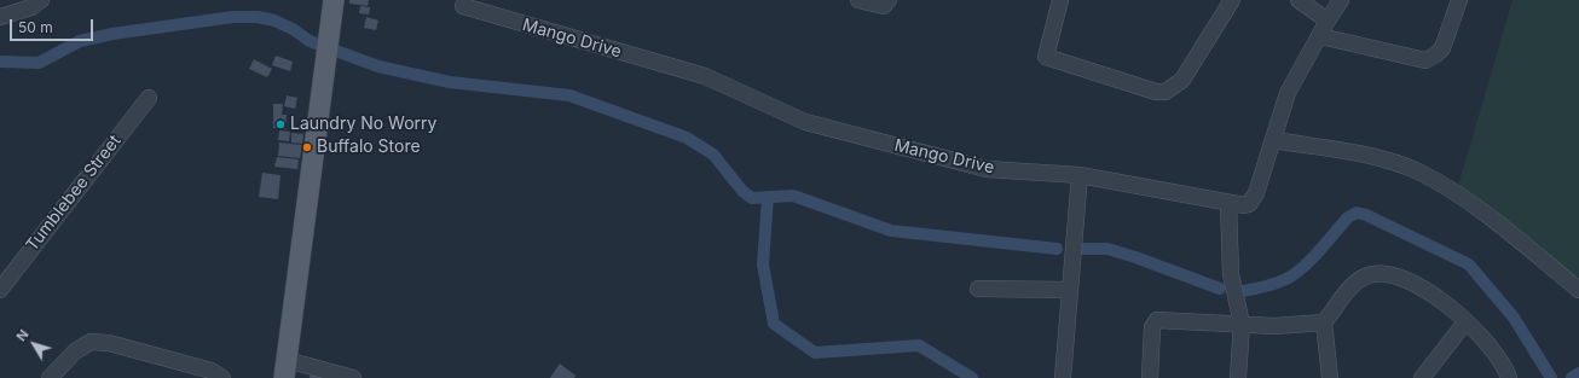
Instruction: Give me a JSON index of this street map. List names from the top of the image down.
{
  "streets": {
    "street": ["Mango Drive", "Tumblebee Street"]
  },
  "places": ["Laundry No Worry", "Buffalo Store"],
  "scale_bar": "50 m",
  "north": "top left"
}
